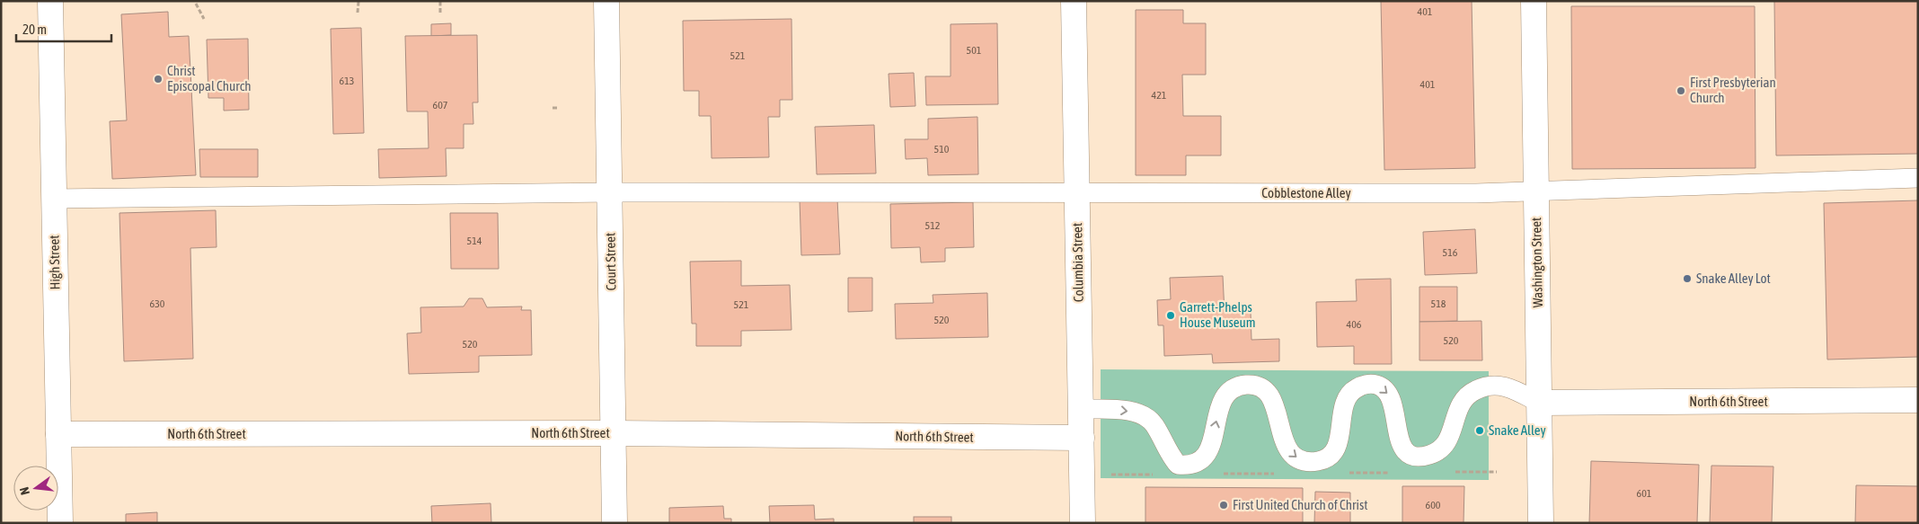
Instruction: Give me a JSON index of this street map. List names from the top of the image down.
{
  "streets": {
    "street": [
      "Court Street",
      "High Street",
      "Columbia Street",
      "Washington Street",
      "North 6th Street"
    ],
    "lane": ["Cobblestone Alley"]
  },
  "crossings": [
    ["Cobblestone Alley", "Court Street"],
    ["Cobblestone Alley", "High Street"],
    ["Cobblestone Alley", "Columbia Street"],
    ["Cobblestone Alley", "Washington Street"],
    ["Court Street", "North 6th Street"],
    ["High Street", "North 6th Street"],
    ["Columbia Street", "North 6th Street"],
    ["Washington Street", "North 6th Street"]
  ],
  "places": [
    "Christ Episcopal Church",
    "First Presbyterian Church",
    "Snake Alley Lot",
    "Garrett-Phelps House Museum",
    "Snake Alley",
    "First United Church of Christ"
  ],
  "house_numbers": [
    "401",
    "501",
    "521",
    "613",
    "401",
    "421",
    "607",
    "510",
    "512",
    "514",
    "516",
    "630",
    "518",
    "521",
    "520",
    "406",
    "520",
    "520",
    "601",
    "600"
  ],
  "scale_bar": "20 m",
  "north": "left"
}
